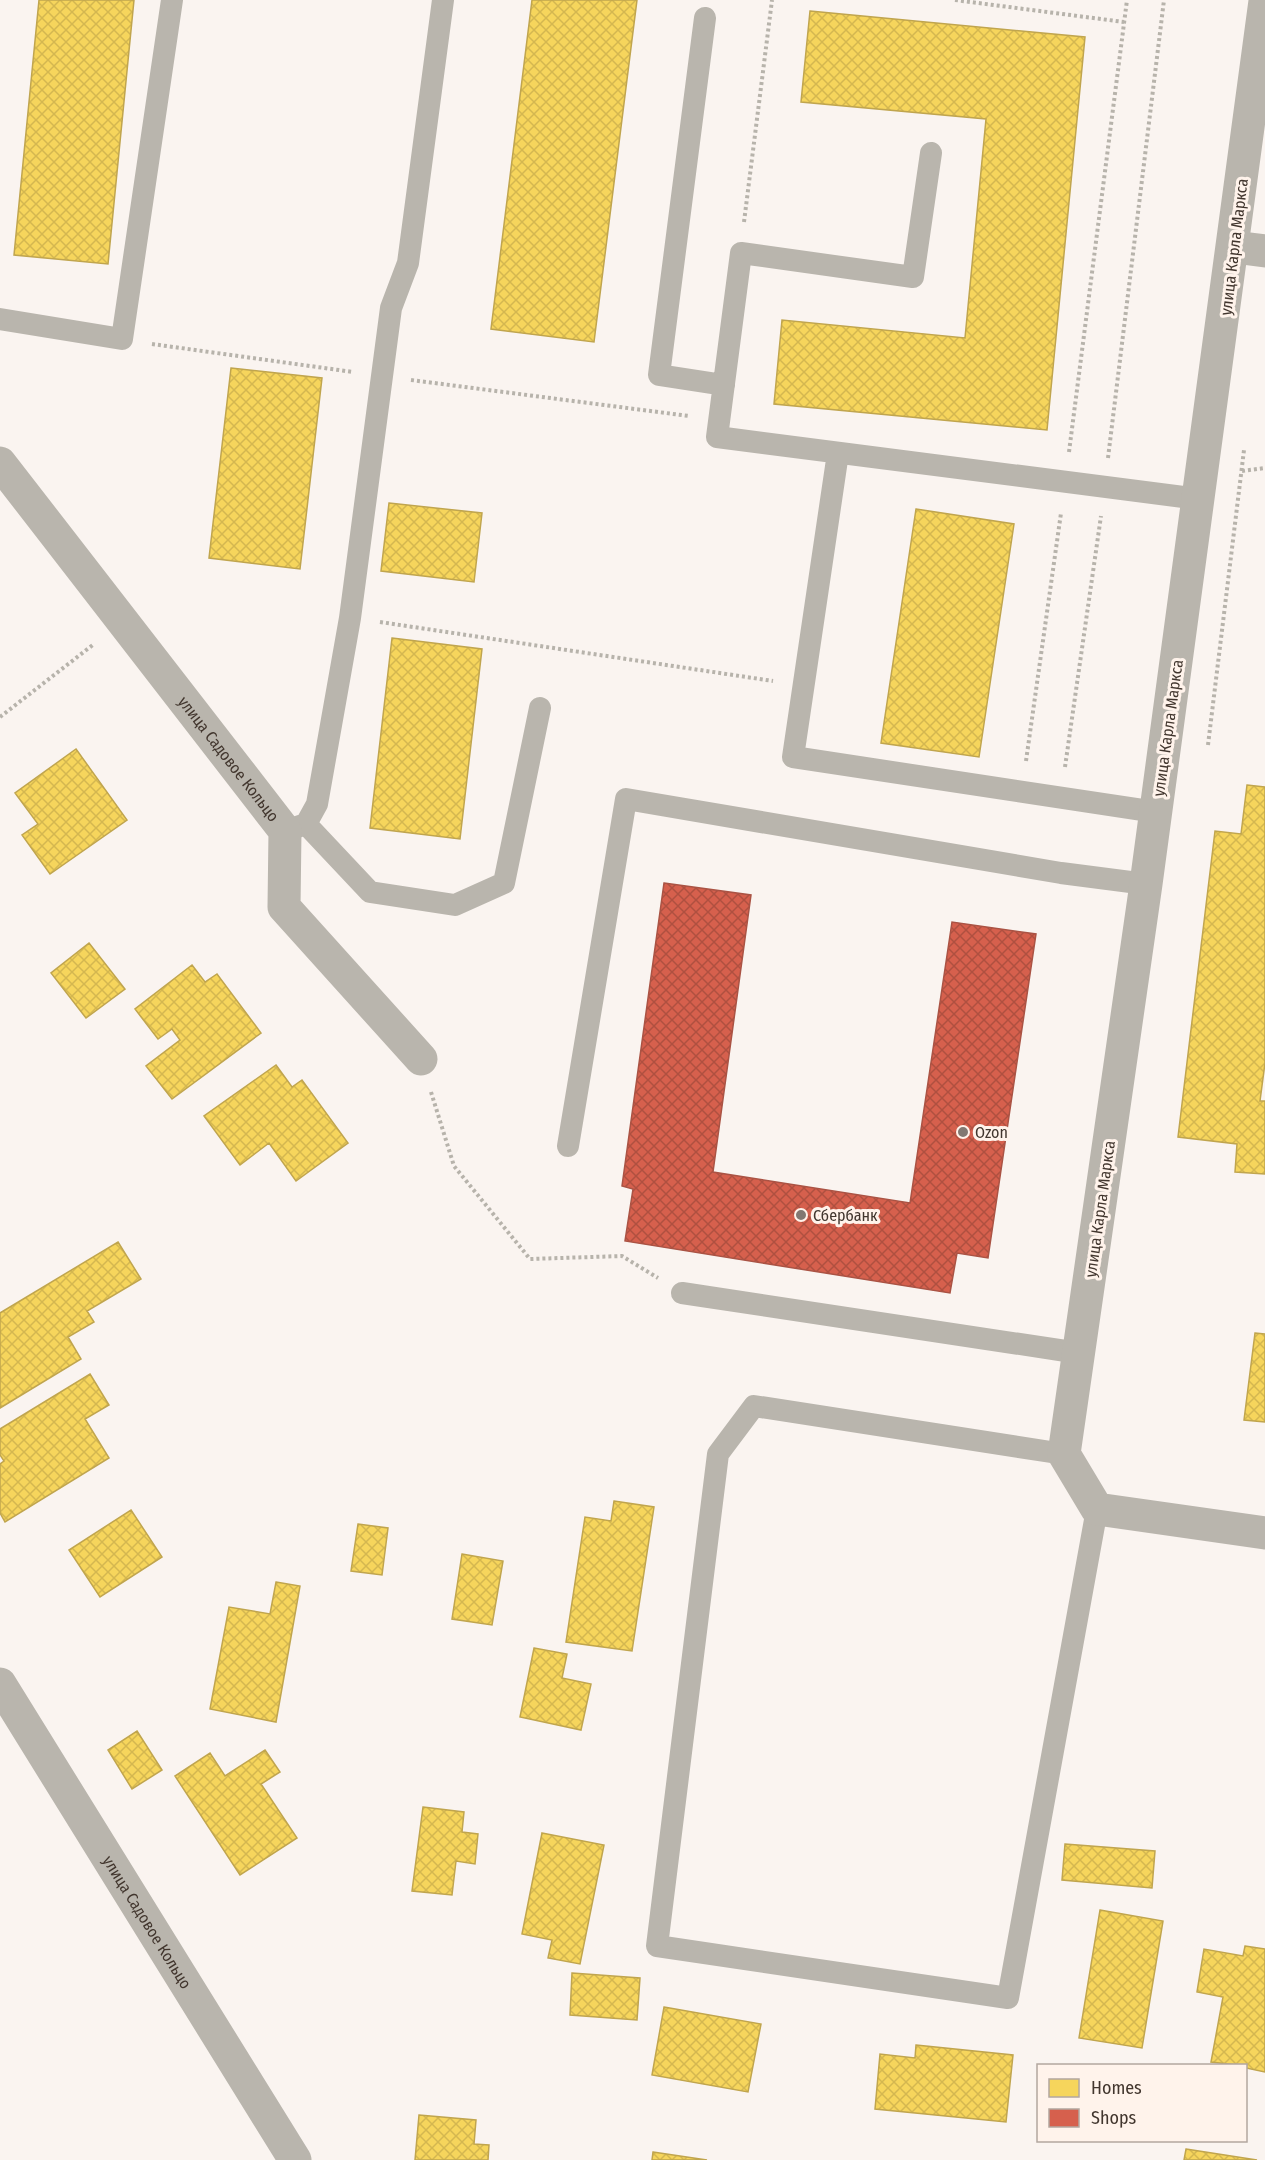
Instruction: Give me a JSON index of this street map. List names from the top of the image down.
{
  "streets": {
    "street": ["улица Карла Маркса", "улица Садовое Кольцо"]
  },
  "places": ["Ozon", "Сбербанк"],
  "legend": ["Homes", "Shops"]
}
